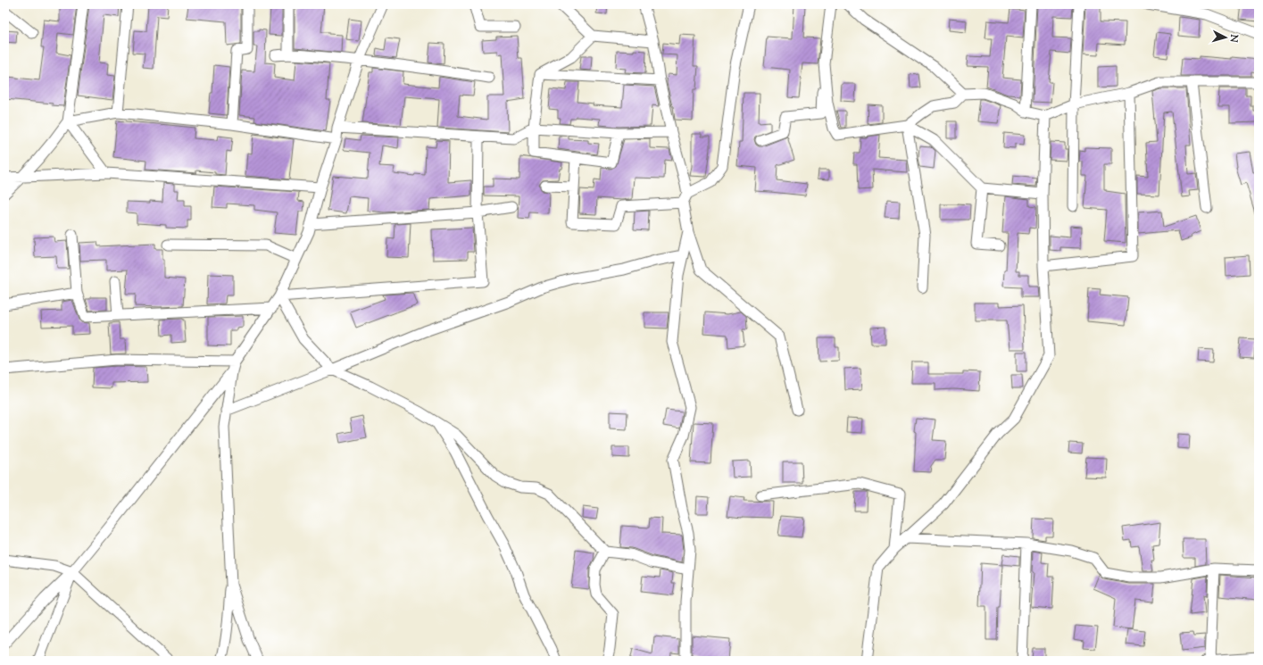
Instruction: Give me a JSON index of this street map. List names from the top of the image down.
{
  "north": "right"
}
